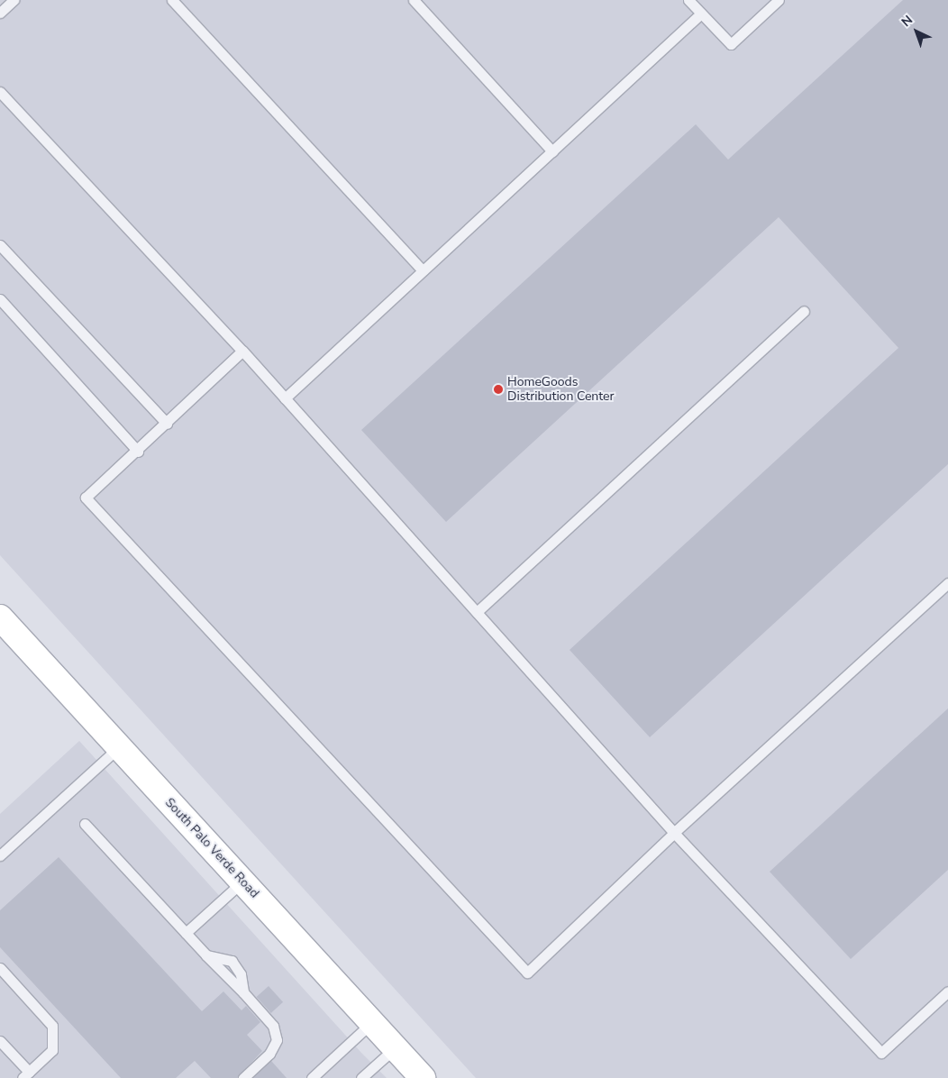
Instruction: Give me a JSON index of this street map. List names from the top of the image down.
{
  "streets": {
    "street": ["South Palo Verde Road"]
  },
  "places": ["HomeGoods Distribution Center"],
  "north": "top left"
}
